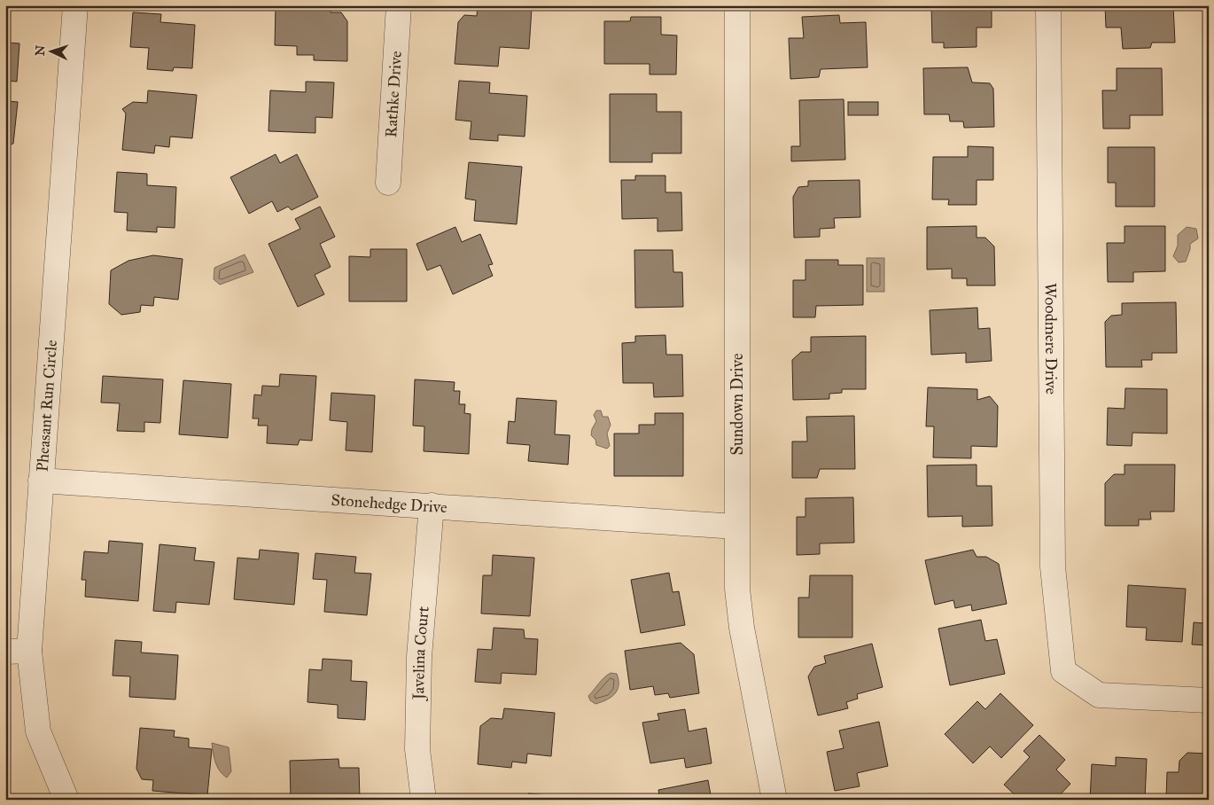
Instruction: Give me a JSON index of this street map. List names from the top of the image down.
{
  "streets": {
    "street": [
      "Rathke Drive",
      "Woodmere Drive",
      "Sundown Drive",
      "Pheasant Run Circle",
      "Stonehedge Drive",
      "Javelina Court"
    ]
  },
  "crossings": [
    ["Sundown Drive", "Stonehedge Drive"],
    ["Pheasant Run Circle", "Stonehedge Drive"],
    ["Stonehedge Drive", "Javelina Court"]
  ],
  "north": "left"
}
